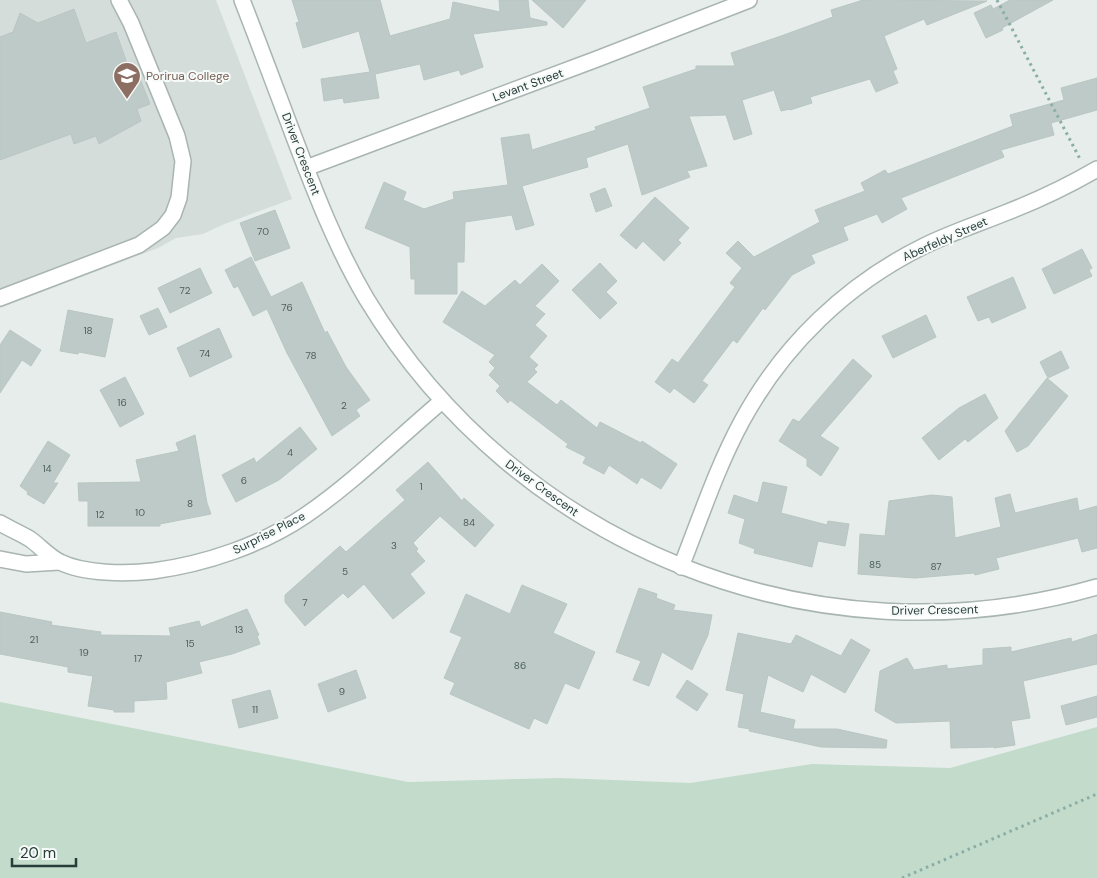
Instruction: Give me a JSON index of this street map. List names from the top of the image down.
{
  "streets": {
    "street": [
      "Levant Street",
      "Driver Crescent",
      "Aberfeldy Street",
      "Surprise Place"
    ]
  },
  "crossings": [
    ["Levant Street", "Driver Crescent"],
    ["Driver Crescent", "Aberfeldy Street"],
    ["Driver Crescent", "Surprise Place"]
  ],
  "places": {
    "school or university": ["Porirua College"]
  },
  "house_numbers": [
    "70",
    "72",
    "76",
    "18",
    "74",
    "78",
    "16",
    "2",
    "4",
    "14",
    "6",
    "1",
    "8",
    "10",
    "12",
    "84",
    "3",
    "85",
    "87",
    "5",
    "7",
    "13",
    "21",
    "15",
    "19",
    "17",
    "86",
    "9",
    "11"
  ],
  "scale_bar": "20 m"
}
